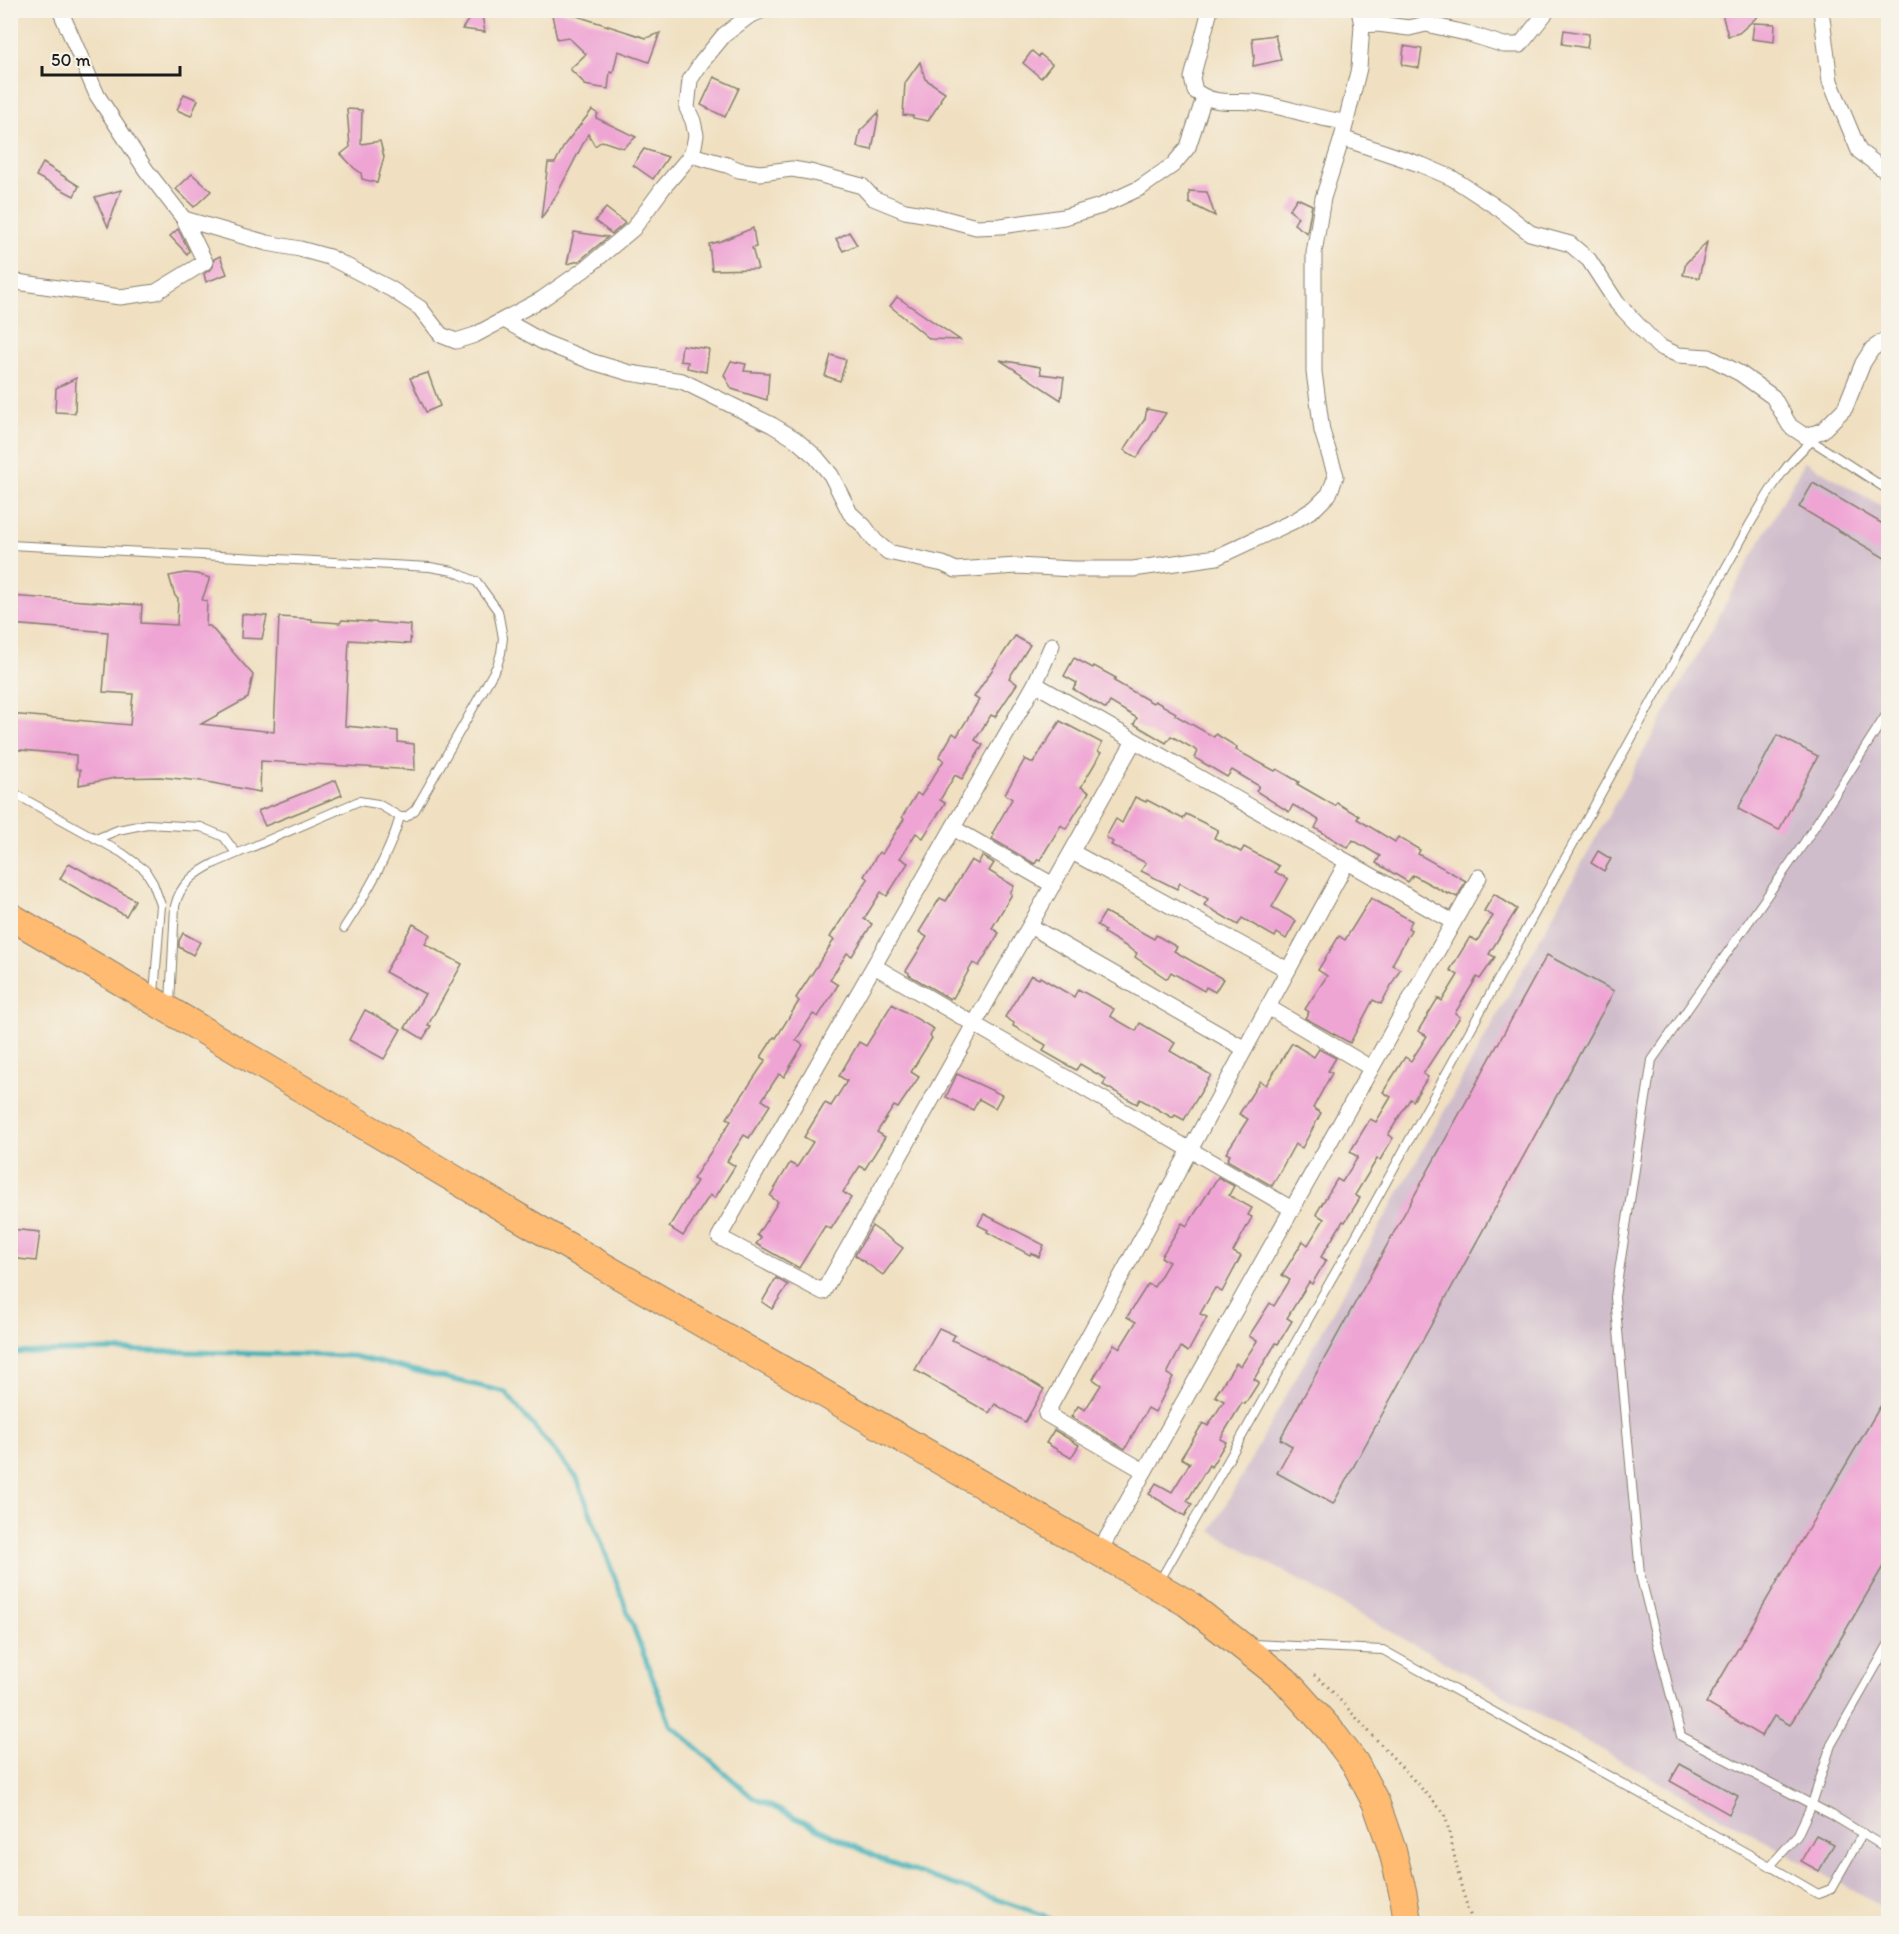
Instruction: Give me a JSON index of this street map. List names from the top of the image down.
{
  "scale_bar": "50 m"
}
